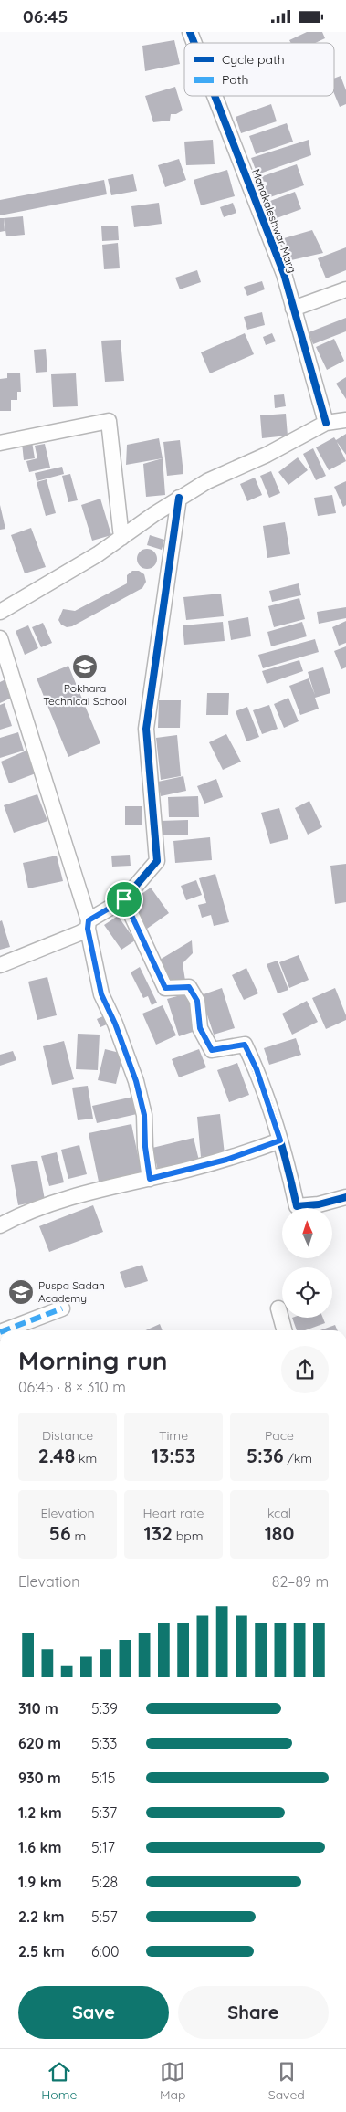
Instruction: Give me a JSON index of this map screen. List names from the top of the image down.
{
  "streets": {
    "street": ["Mahakaleshwar Marg"]
  },
  "places": {
    "school or university": ["Pokhara Technical School", "Puspa Sadan Academy"]
  },
  "legend": ["Cycle path", "Path"],
  "north": "top",
  "page": {
    "status": "06:45",
    "heading": ["Morning run", "06:45 · 8 × 310 m"],
    "stats": [
      ["Distance", "2.48 km"],
      ["Time", "13:53"],
      ["Pace", "5:36 /km"],
      ["Elevation", "56 m"],
      ["Heart rate", "132 bpm"],
      ["kcal", "180"]
    ],
    "chart": ["Elevation", "82–89 m"],
    "list": [
      {
        "name": "310 m",
        "note": "5:39"
      },
      {
        "name": "620 m",
        "note": "5:33"
      },
      {
        "name": "930 m",
        "note": "5:15"
      },
      {
        "name": "1.2 km",
        "note": "5:37"
      },
      {
        "name": "1.6 km",
        "note": "5:17"
      },
      {
        "name": "1.9 km",
        "note": "5:28"
      },
      {
        "name": "2.2 km",
        "note": "5:57"
      },
      {
        "name": "2.5 km",
        "note": "6:00"
      }
    ],
    "buttons": ["Save", "Share"],
    "tabs": ["Home", "Map", "Saved"]
  }
}
